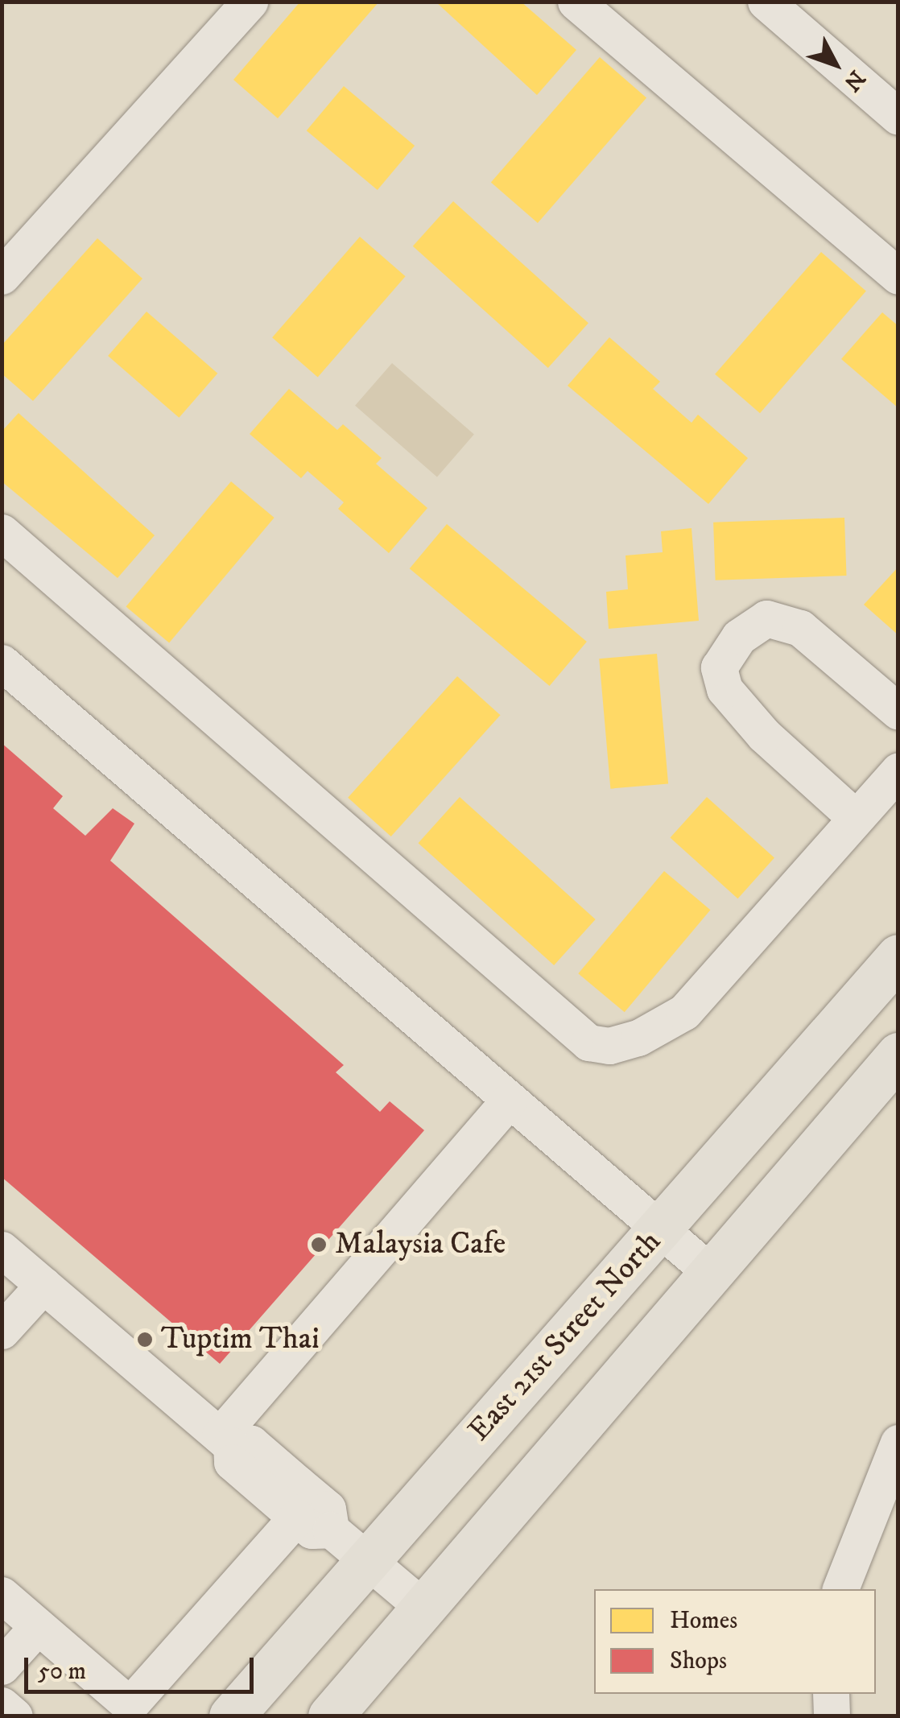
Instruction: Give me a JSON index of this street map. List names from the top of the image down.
{
  "streets": {
    "main road": ["East 21st Street North"]
  },
  "places": ["Malaysia Cafe", "Tuptim Thai"],
  "legend": ["Homes", "Shops"],
  "scale_bar": "50 m",
  "north": "bottom right"
}
